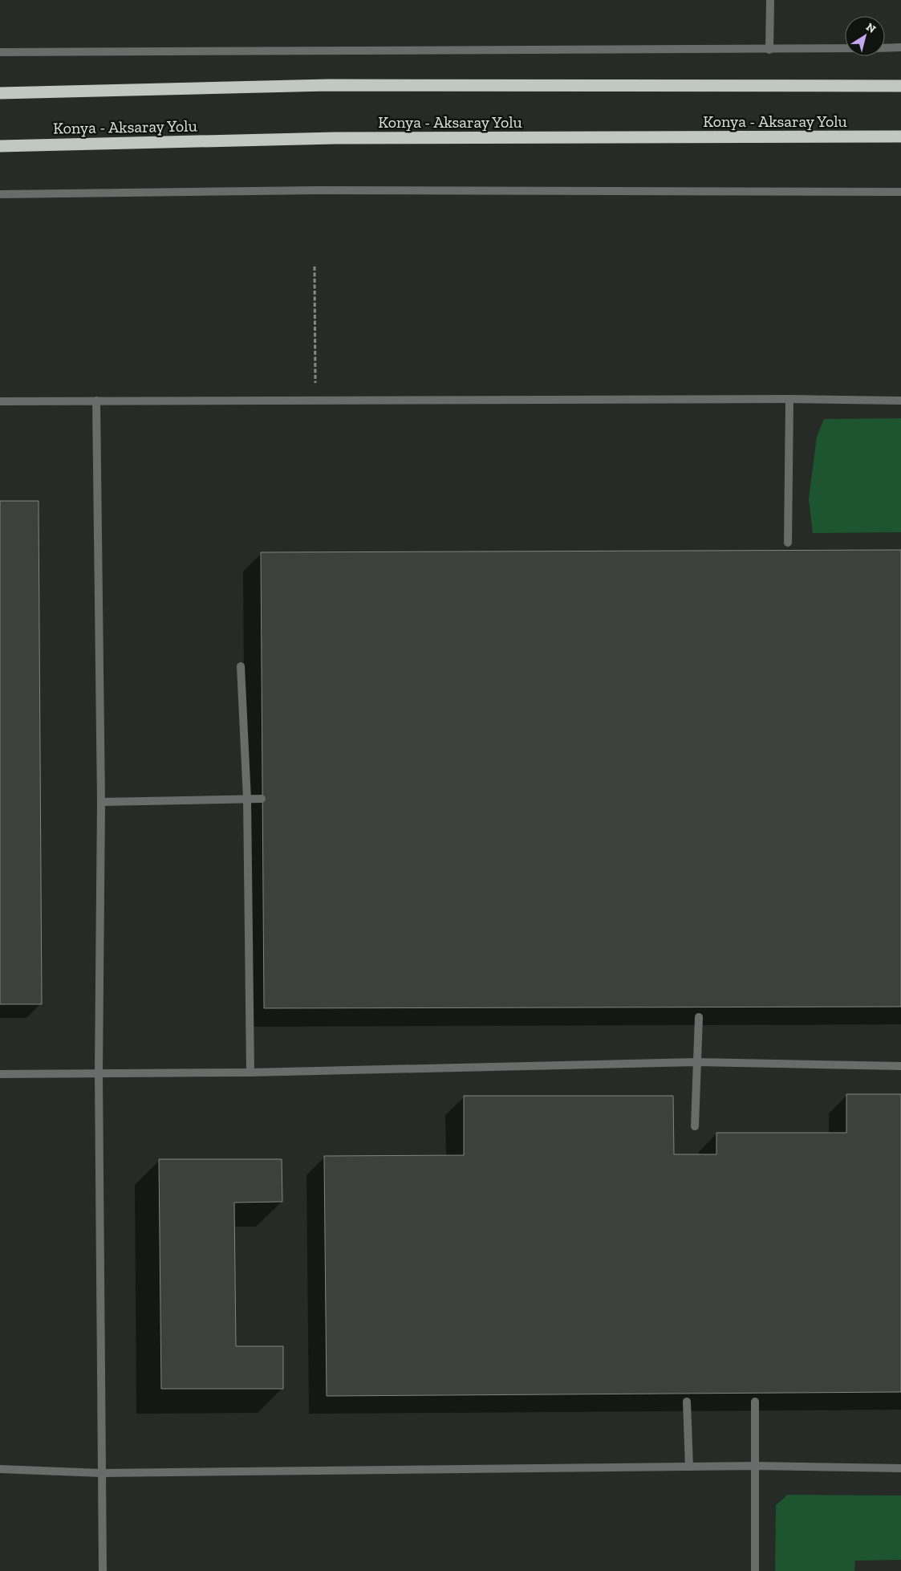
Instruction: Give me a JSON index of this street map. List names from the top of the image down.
{
  "streets": {
    "highway": ["Konya - Aksaray Yolu"]
  },
  "north": "top right"
}
